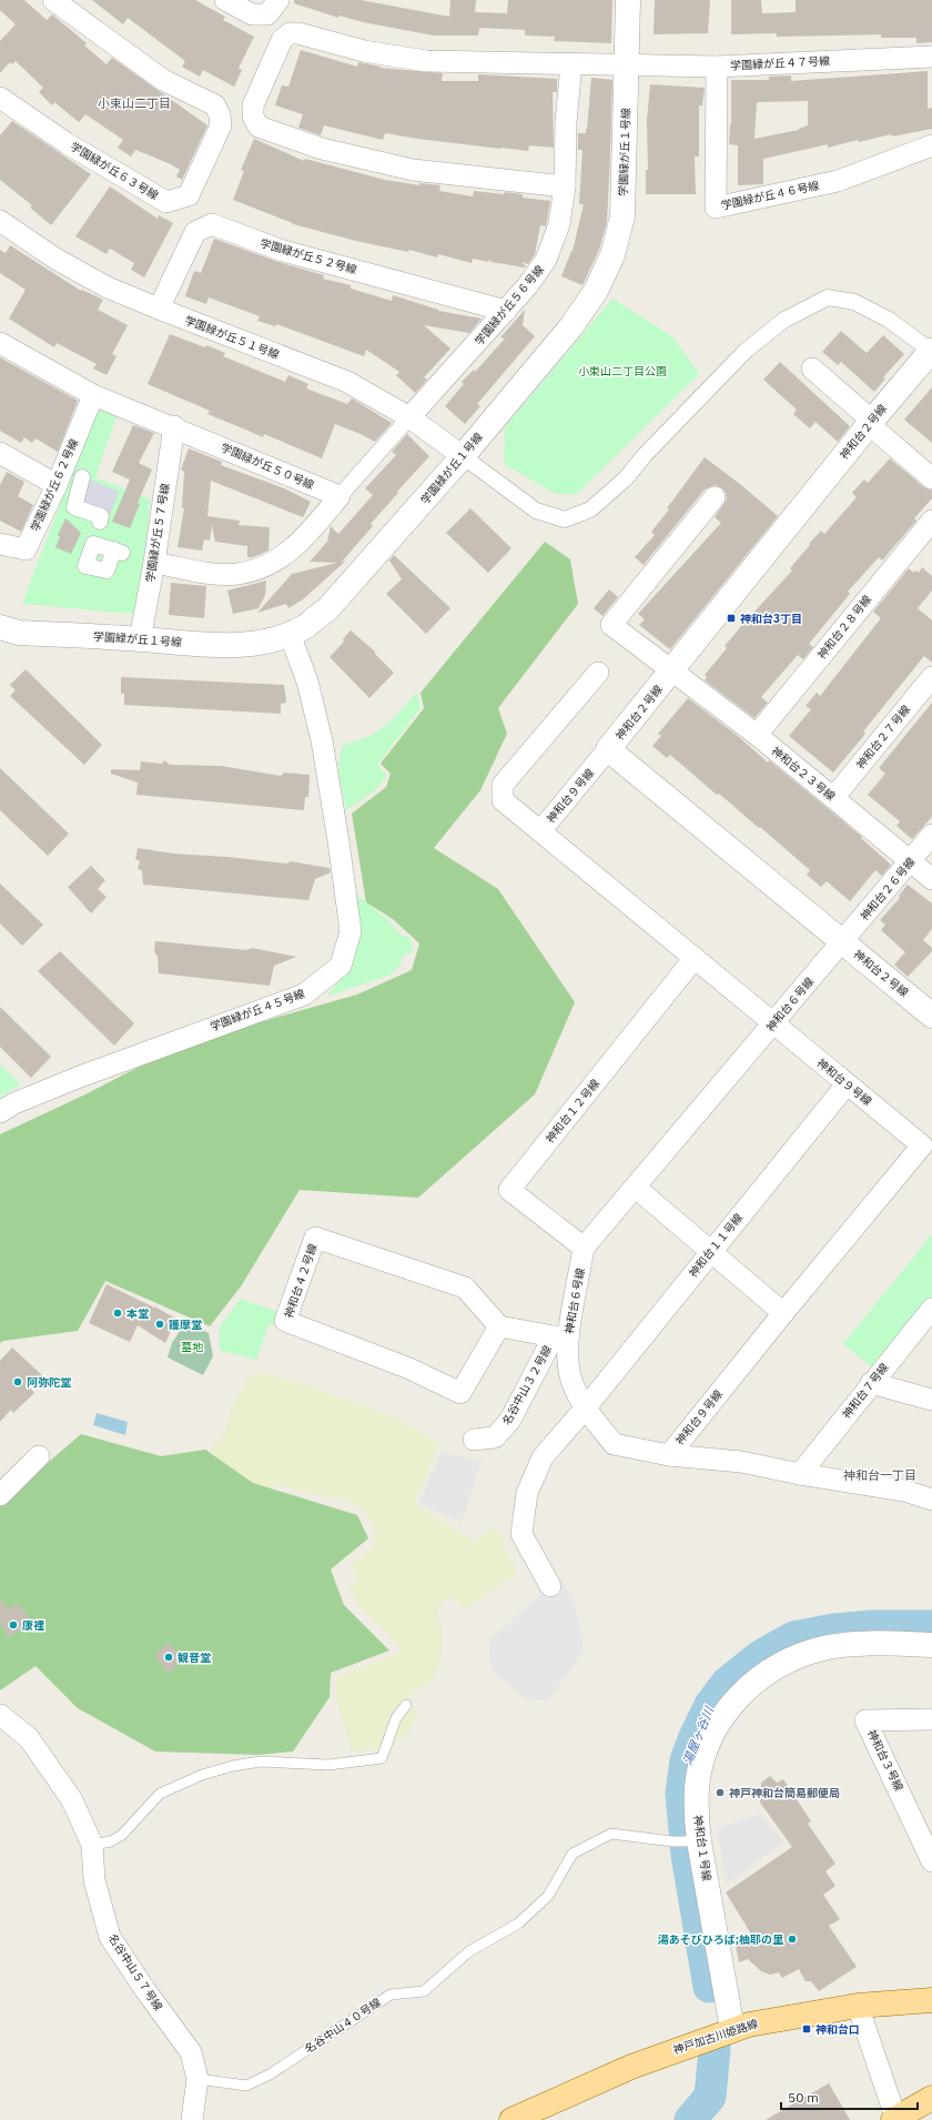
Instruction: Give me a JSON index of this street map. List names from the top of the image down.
{
  "streets": {
    "main road": ["神戸加古川姫路線"],
    "street": [
      "学園緑が丘４７号線",
      "学園緑が丘１号線",
      "学園緑が丘６３号線",
      "学園緑が丘４６号線",
      "学園緑が丘５２号線",
      "学園緑が丘５６号線",
      "学園緑が丘５１号線",
      "神和台２号線",
      "学園緑が丘５０号線",
      "学園緑が丘６２号線",
      "学園緑が丘５７号線",
      "神和台２８号線",
      "神和台２７号線",
      "神和台２３号線",
      "神和台９号線",
      "神和台２６号線",
      "神和台６号線",
      "学園緑が丘４５号線",
      "神和台１２号線",
      "神和台１１号線",
      "神和台４２号線",
      "名谷中山３２号線",
      "神和台７号線",
      "神和台３号線",
      "神和台１号線",
      "名谷中山５７号線"
    ],
    "lane": ["名谷中山４０号線"]
  },
  "crossings": [
    ["学園緑が丘４７号線", "学園緑が丘１号線"],
    ["学園緑が丘４７号線", "学園緑が丘４６号線"],
    ["学園緑が丘４７号線", "学園緑が丘５６号線"],
    ["学園緑が丘１号線", "学園緑が丘５１号線"],
    ["学園緑が丘１号線", "学園緑が丘５７号線"],
    ["学園緑が丘１号線", "学園緑が丘４５号線"],
    ["学園緑が丘５２号線", "学園緑が丘５６号線"],
    ["学園緑が丘５２号線", "学園緑が丘５１号線"],
    ["学園緑が丘５６号線", "学園緑が丘５１号線"],
    ["神和台２号線", "神和台２３号線"],
    ["神和台２号線", "神和台９号線"],
    ["神和台２号線", "神和台２６号線"],
    ["神和台２号線", "神和台６号線"],
    ["学園緑が丘５０号線", "学園緑が丘６２号線"],
    ["学園緑が丘５０号線", "学園緑が丘５７号線"],
    ["神和台２８号線", "神和台２３号線"],
    ["神和台２７号線", "神和台２３号線"],
    ["神和台２３号線", "神和台２６号線"],
    ["神和台９号線", "神和台６号線"],
    ["神和台９号線", "神和台１２号線"],
    ["神和台９号線", "神和台１１号線"],
    ["神和台２６号線", "神和台６号線"],
    ["神和台６号線", "神和台１２号線"],
    ["神和台６号線", "神和台１１号線"],
    ["神和台６号線", "名谷中山３２号線"],
    ["神和台６号線", "神和台７号線"],
    ["神和台１号線", "名谷中山４０号線"],
    ["神和台１号線", "神戸加古川姫路線"],
    ["名谷中山５７号線", "名谷中山４０号線"]
  ],
  "districts": ["小束山二丁目", "神和台一丁目"],
  "water": ["湯屋ヶ谷川"],
  "parks": ["小束山二丁目公園", "墓地"],
  "places": {
    "transit": ["神和台3丁目", "神和台口"],
    "other": [
      "本堂",
      "護摩堂",
      "阿弥陀堂",
      "康裡",
      "観音堂",
      "神戸神和台簡易郵便局",
      "湯あそびひろば;柚耶の里"
    ]
  },
  "scale_bar": "50 m"
}
